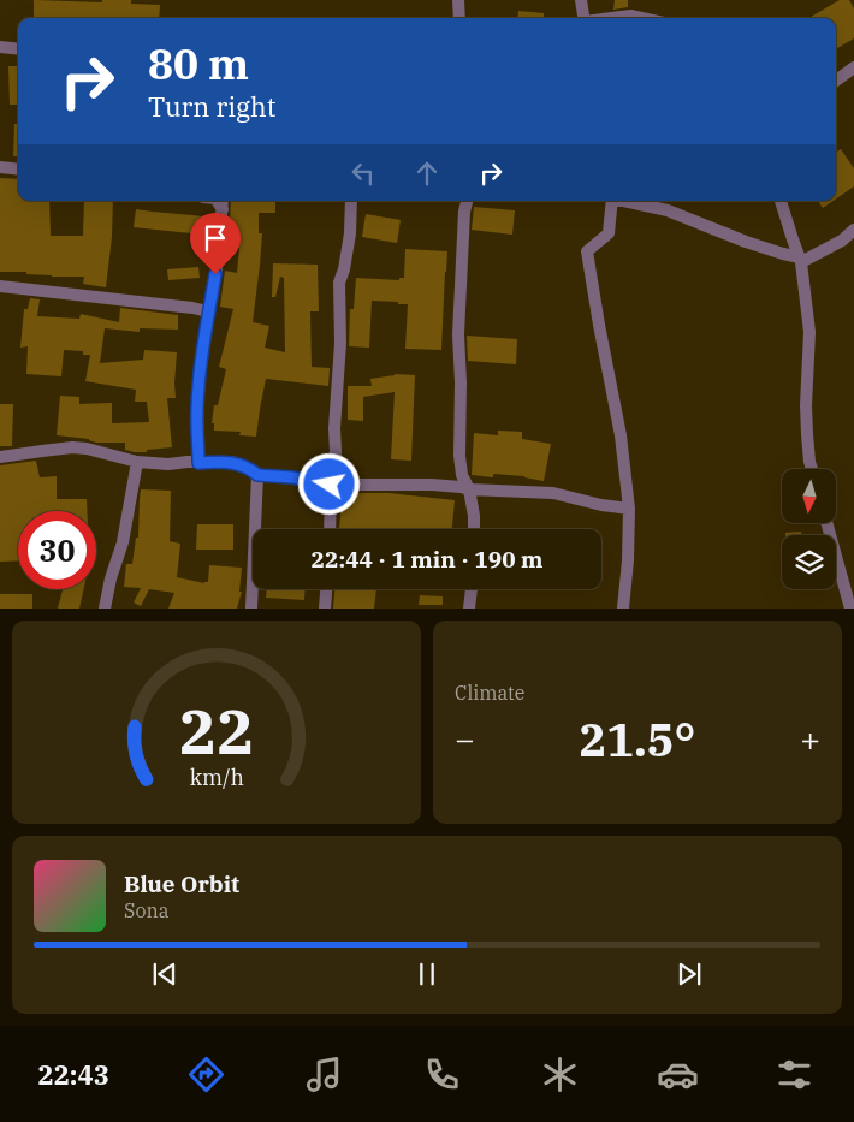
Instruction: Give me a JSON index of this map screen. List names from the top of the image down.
{
  "north": "bottom",
  "page": {
    "turn": ["80 m", "Turn right"],
    "limit": "30",
    "trip": "22:44 · 1 min · 190 m",
    "tile": "Climate",
    "heat": ["−", "21.5°", "+"],
    "song": ["Blue Orbit", "Sona"],
    "tabs": "22:43",
    "gauge": ["22", "km/h"]
  }
}
